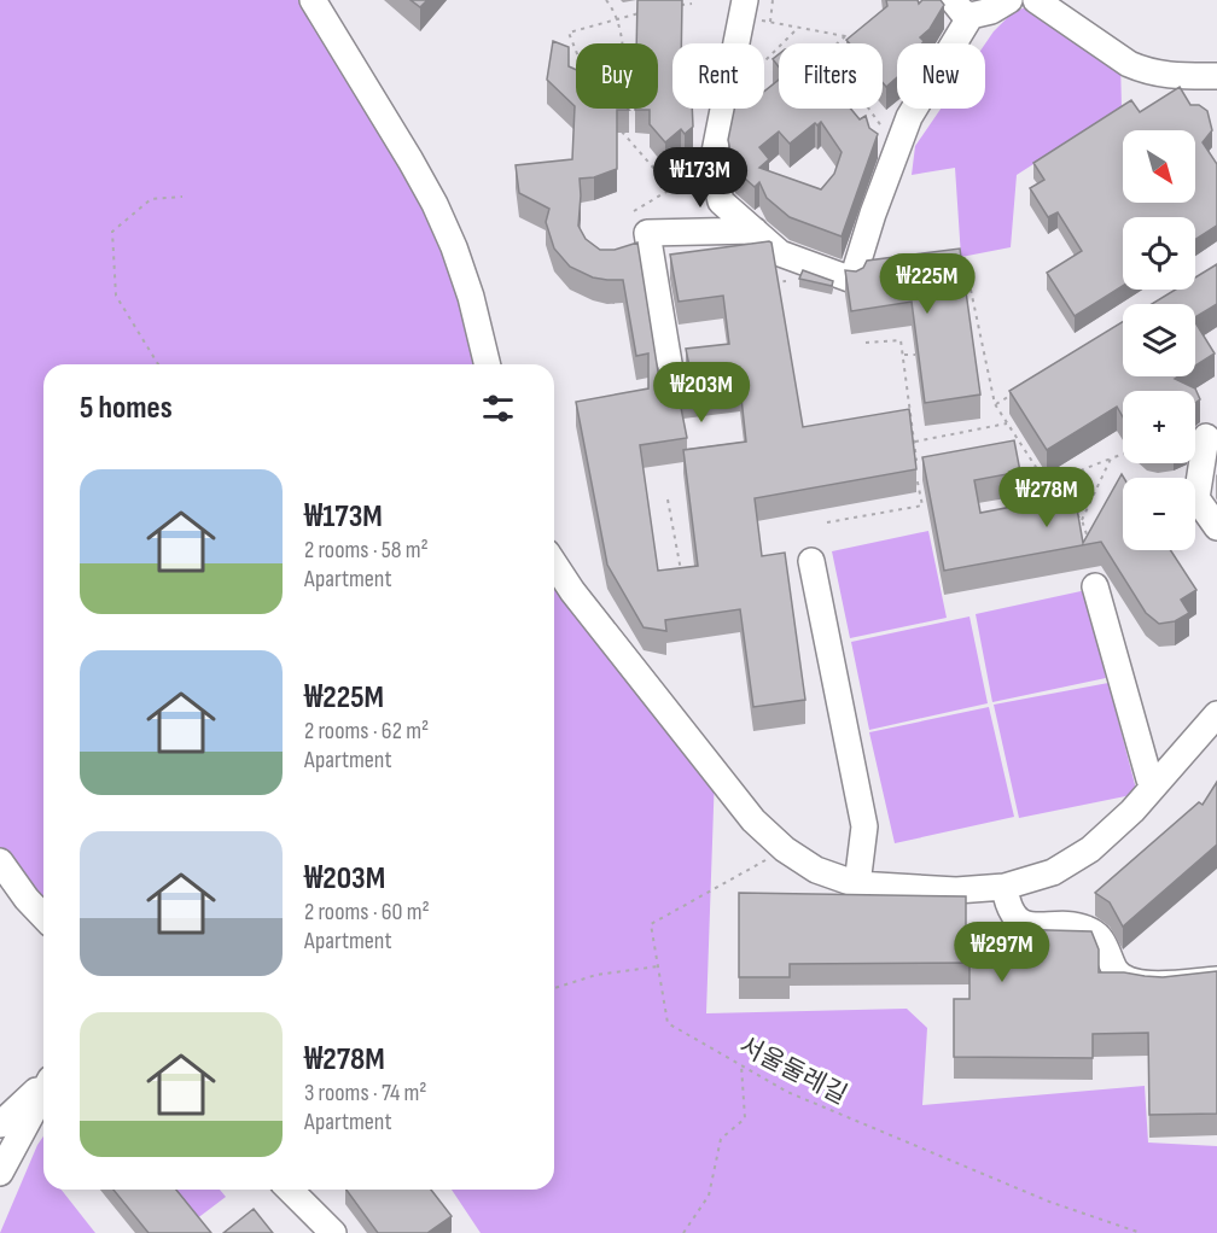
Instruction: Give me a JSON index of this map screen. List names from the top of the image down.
{
  "streets": {
    "path": ["서울둘레길"]
  },
  "north": "bottom right",
  "page": {
    "chip": [
      "Buy",
      "Rent",
      "Filters",
      "New"
    ],
    "map_buttons": ["+", "−"],
    "price": [
      "₩173M",
      "₩225M",
      "₩203M",
      "₩278M",
      "₩297M"
    ],
    "heading": "5 homes",
    "list": [
      {
        "name": "₩173M",
        "note": "2 rooms · 58 m² · Apartment"
      },
      {
        "name": "₩225M",
        "note": "2 rooms · 62 m² · Apartment"
      },
      {
        "name": "₩203M",
        "note": "2 rooms · 60 m² · Apartment"
      },
      {
        "name": "₩278M",
        "note": "3 rooms · 74 m² · Apartment"
      }
    ]
  }
}
